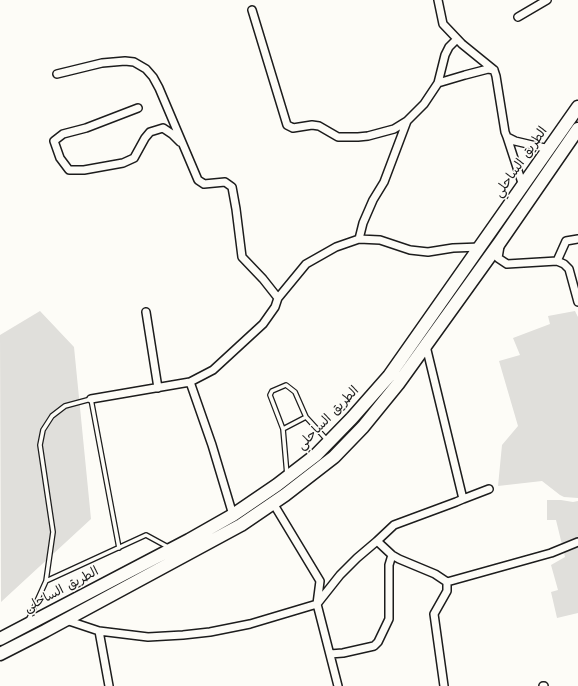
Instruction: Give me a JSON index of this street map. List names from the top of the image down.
{
  "streets": {
    "highway": ["الطريق الساحلي"]
  }
}
